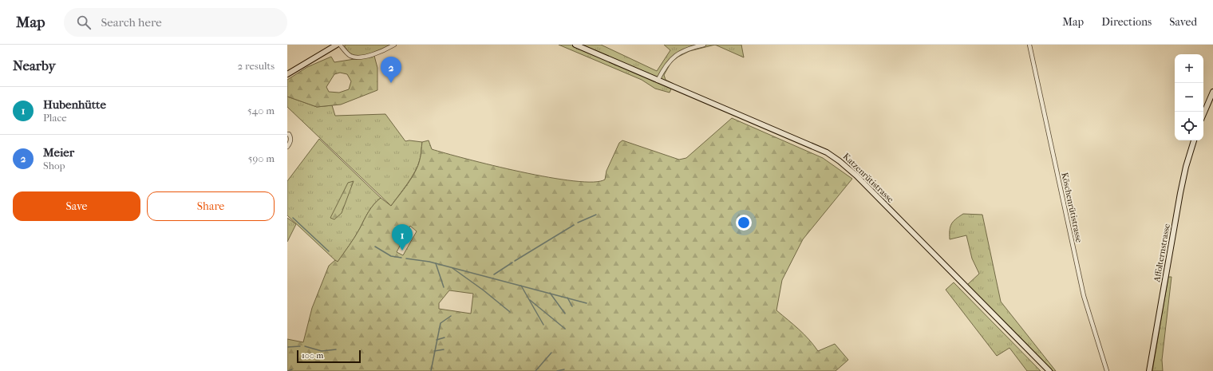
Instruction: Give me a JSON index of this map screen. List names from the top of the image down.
{
  "streets": {
    "street": ["Katzenrütistrasse", "Köschenrütistrasse", "Affolternstrasse"]
  },
  "scale_bar": "100 m",
  "page": {
    "header": "Map",
    "search": "Search here",
    "nav": ["Map", "Directions", "Saved"],
    "heading": ["Nearby", "2 results"],
    "map_buttons": ["+", "−"],
    "pins": ["2", "1"],
    "list": [
      {
        "mark": "1",
        "name": "Hubenhütte",
        "note": "Place",
        "value": "540 m"
      },
      {
        "mark": "2",
        "name": "Meier",
        "note": "Shop",
        "value": "590 m"
      }
    ],
    "buttons": ["Save", "Share"],
    "scale": "100 m"
  }
}
